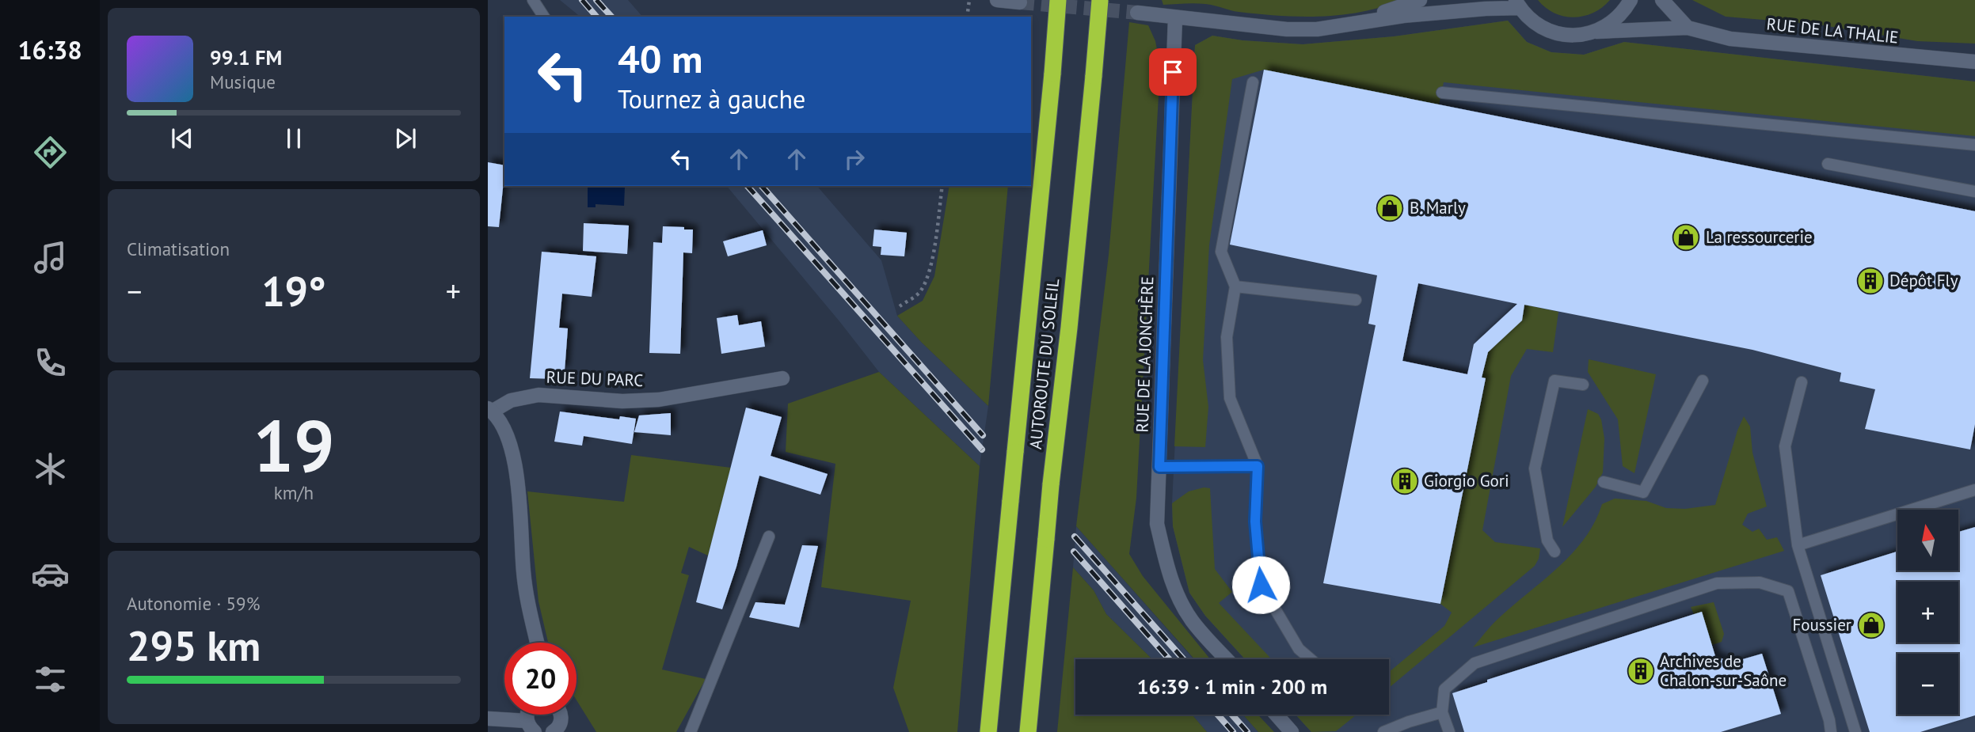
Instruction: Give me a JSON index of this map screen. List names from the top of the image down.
{
  "streets": {
    "highway": ["AUTOROUTE DU SOLEIL"],
    "street": ["RUE DE LA THALIE", "RUE DE LA JONCHÈRE", "RUE DU PARC"]
  },
  "places": {
    "shop": ["B. Marly", "La ressourcerie", "Foussier"],
    "building": ["Dépôt Fly", "Giorgio Gori", "Archives de Chalon-sur-Saône"]
  },
  "north": "top",
  "page": {
    "tabs": "16:38",
    "turn": ["40 m", "Tournez à gauche"],
    "song": ["99.1 FM", "Musique"],
    "tile": [
      "Climatisation",
      ["19", "km/h"],
      ["Autonomie · 59%", "295 km"]
    ],
    "heat": ["−", "19°", "+"],
    "map_buttons": ["+", "−"],
    "limit": "20",
    "trip": "16:39 · 1 min · 200 m"
  }
}
